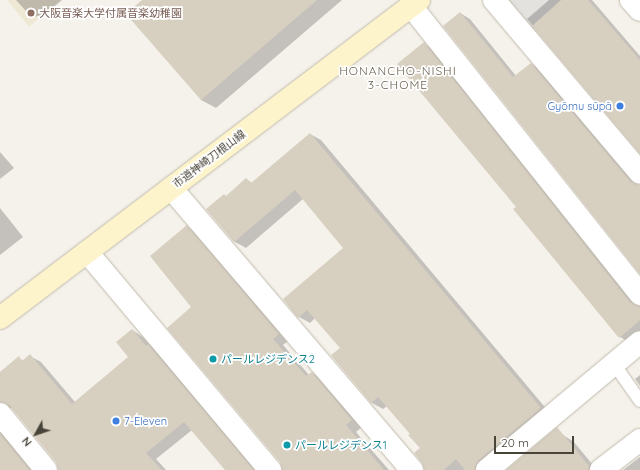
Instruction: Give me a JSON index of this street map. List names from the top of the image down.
{
  "streets": {
    "street": ["市道神崎刀根山線"]
  },
  "districts": ["HONANCHO-NISHI 3-CHOME"],
  "places": [
    "大阪音楽大学付属音楽幼稚園",
    "Gyōmu sūpā",
    "パールレジデンス2",
    "7-Eleven",
    "パールレジデンス1"
  ],
  "scale_bar": "20 m",
  "north": "bottom left"
}
